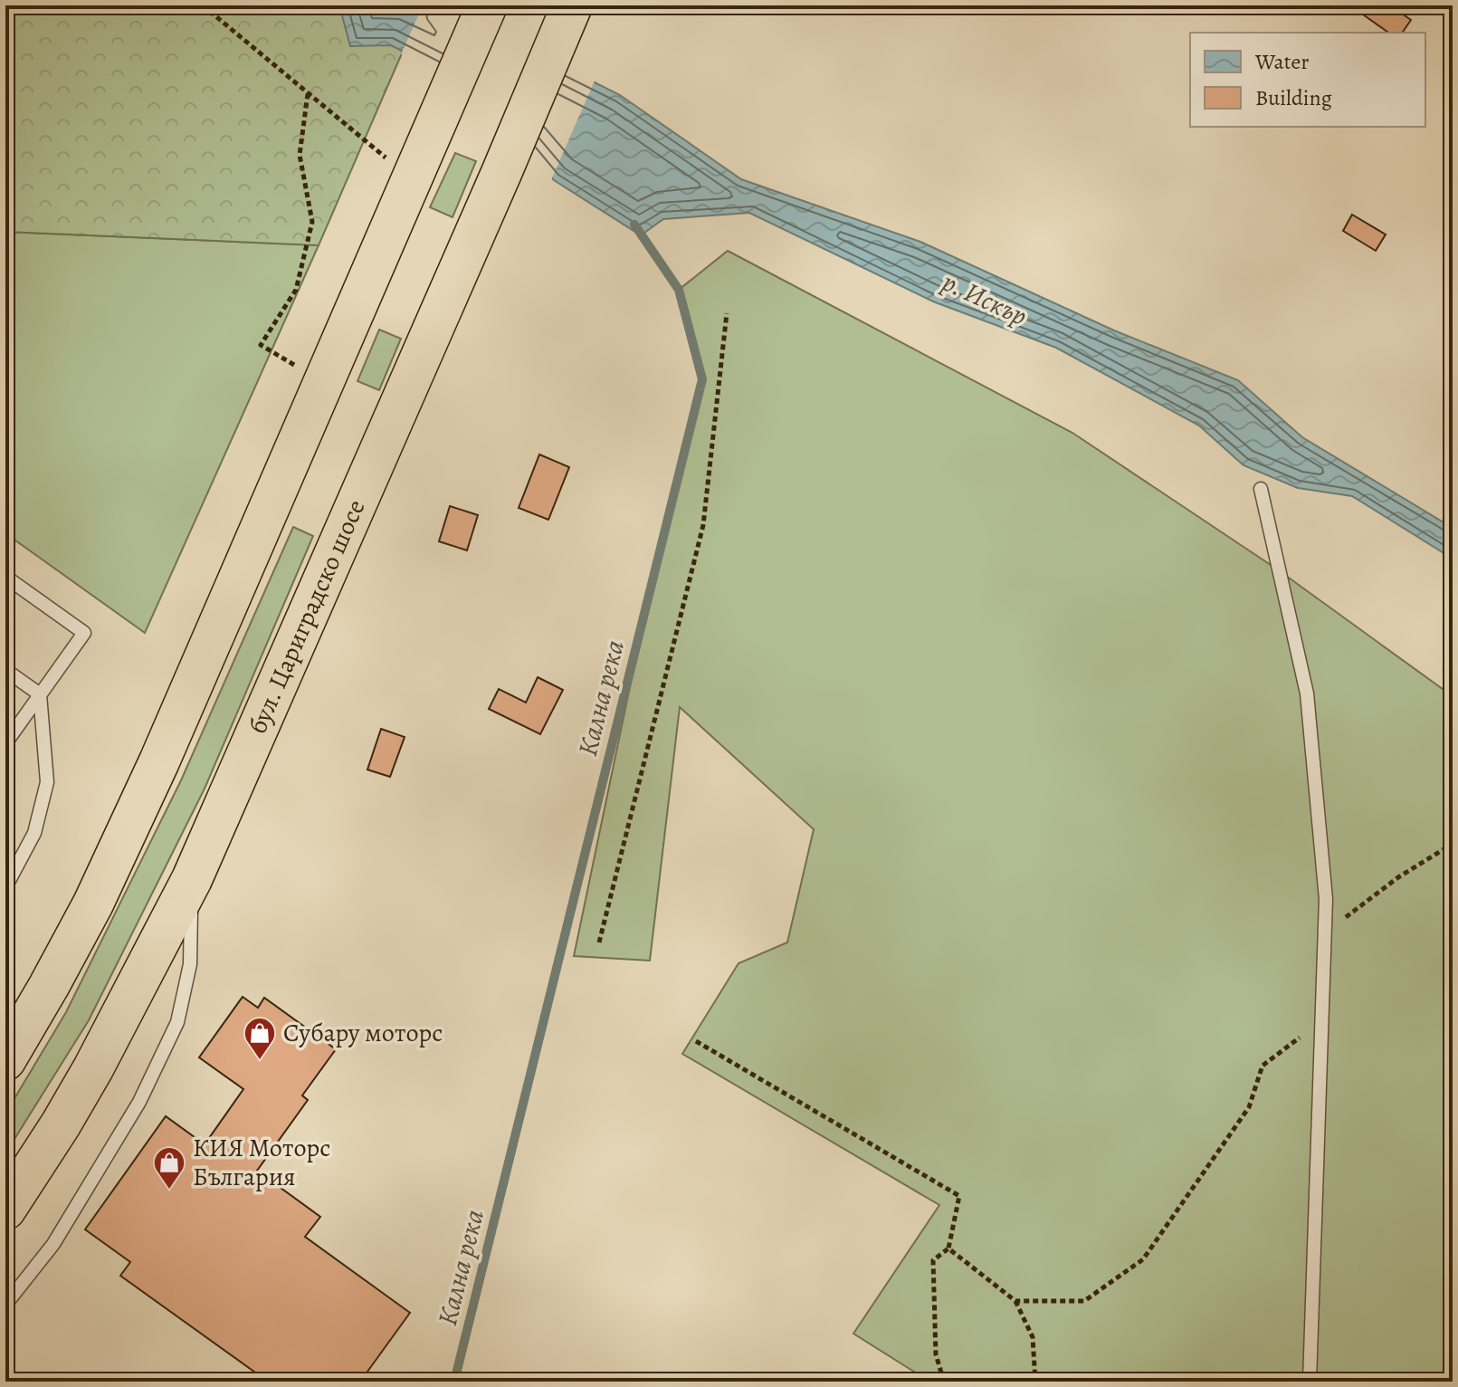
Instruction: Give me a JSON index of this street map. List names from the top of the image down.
{
  "streets": {
    "highway": ["бул. Цариградско шосе"]
  },
  "water": ["р. Искър", "Кална река"],
  "places": {
    "shop": ["Субару моторс", "КИЯ Моторс България"]
  },
  "legend": ["Water", "Building"]
}
